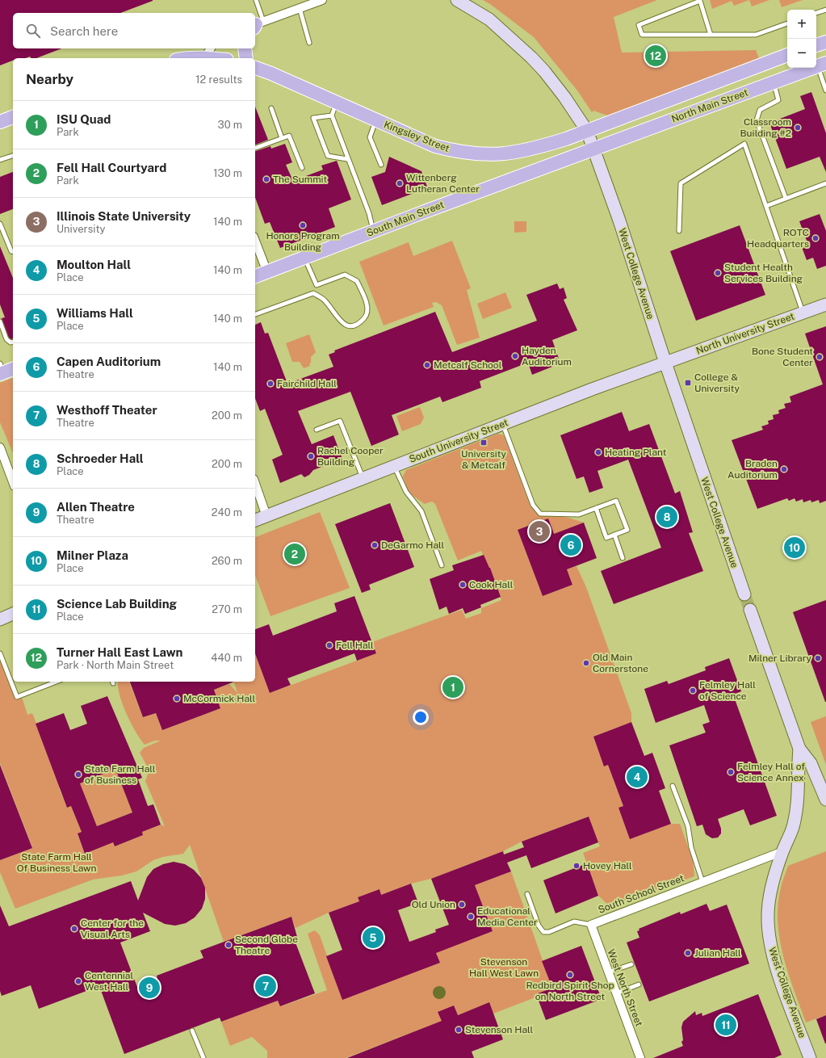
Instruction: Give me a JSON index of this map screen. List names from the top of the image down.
{
  "streets": {
    "main road": [
      "North Main Street",
      "Kingsley Street",
      "South Main Street",
      "West College Avenue",
      "North University Street",
      "South University Street"
    ],
    "street": ["South School Street", "West North Street"]
  },
  "crossings": [
    ["North Main Street", "Kingsley Street"],
    ["North Main Street", "South Main Street"],
    ["North Main Street", "West College Avenue"],
    ["Kingsley Street", "West College Avenue"],
    ["South Main Street", "West College Avenue"],
    ["West College Avenue", "North University Street"],
    ["West College Avenue", "South University Street"],
    ["West College Avenue", "South School Street"],
    ["North University Street", "South University Street"],
    ["South School Street", "West North Street"]
  ],
  "parks": ["State Farm Hall Of Business Lawn", "Stevenson Hall West Lawn"],
  "places": {
    "other": [
      "Classroom Building #2",
      "The Summit",
      "Wittenberg Lutheran Center",
      "Honors Program Building",
      "ROTC Headquarters",
      "Student Health Services Building",
      "Hayden Auditorium",
      "Bone Student Center",
      "Metcalf School",
      "Fairchild Hall",
      "Heating Plant",
      "Rachel Cooper Building",
      "Braden Auditorium",
      "DeGarmo Hall",
      "Cook Hall",
      "Fell Hall",
      "Milner Library",
      "Old Main Cornerstone",
      "Felmley Hall of Science",
      "McCormick Hall",
      "Felmley Hall of Science Annex",
      "State Farm Hall of Business",
      "Hovey Hall",
      "Old Union",
      "Educational Media Center",
      "Center for the Visual Arts",
      "Second Globe Theatre",
      "Julian Hall",
      "Redbird Spirit Shop on North Street",
      "Centennial West Hall",
      "Stevenson Hall"
    ],
    "transit": ["College & University", "University & Metcalf"]
  },
  "page": {
    "map_buttons": ["+", "−"],
    "search": "Search here",
    "pins": [
      "12",
      "8",
      "3",
      "6",
      "10",
      "2",
      "1",
      "4",
      "5",
      "7",
      "9",
      "11"
    ],
    "heading": ["Nearby", "12 results"],
    "list": [
      {
        "mark": "1",
        "name": "ISU Quad",
        "note": "Park",
        "value": "30 m"
      },
      {
        "mark": "2",
        "name": "Fell Hall Courtyard",
        "note": "Park",
        "value": "130 m"
      },
      {
        "mark": "3",
        "name": "Illinois State University",
        "note": "University",
        "value": "140 m"
      },
      {
        "mark": "4",
        "name": "Moulton Hall",
        "note": "Place",
        "value": "140 m"
      },
      {
        "mark": "5",
        "name": "Williams Hall",
        "note": "Place",
        "value": "140 m"
      },
      {
        "mark": "6",
        "name": "Capen Auditorium",
        "note": "Theatre",
        "value": "140 m"
      },
      {
        "mark": "7",
        "name": "Westhoff Theater",
        "note": "Theatre",
        "value": "200 m"
      },
      {
        "mark": "8",
        "name": "Schroeder Hall",
        "note": "Place",
        "value": "200 m"
      },
      {
        "mark": "9",
        "name": "Allen Theatre",
        "note": "Theatre",
        "value": "240 m"
      },
      {
        "mark": "10",
        "name": "Milner Plaza",
        "note": "Place",
        "value": "260 m"
      },
      {
        "mark": "11",
        "name": "Science Lab Building",
        "note": "Place",
        "value": "270 m"
      },
      {
        "mark": "12",
        "name": "Turner Hall East Lawn",
        "note": "Park · North Main Street",
        "value": "440 m"
      }
    ]
  }
}
